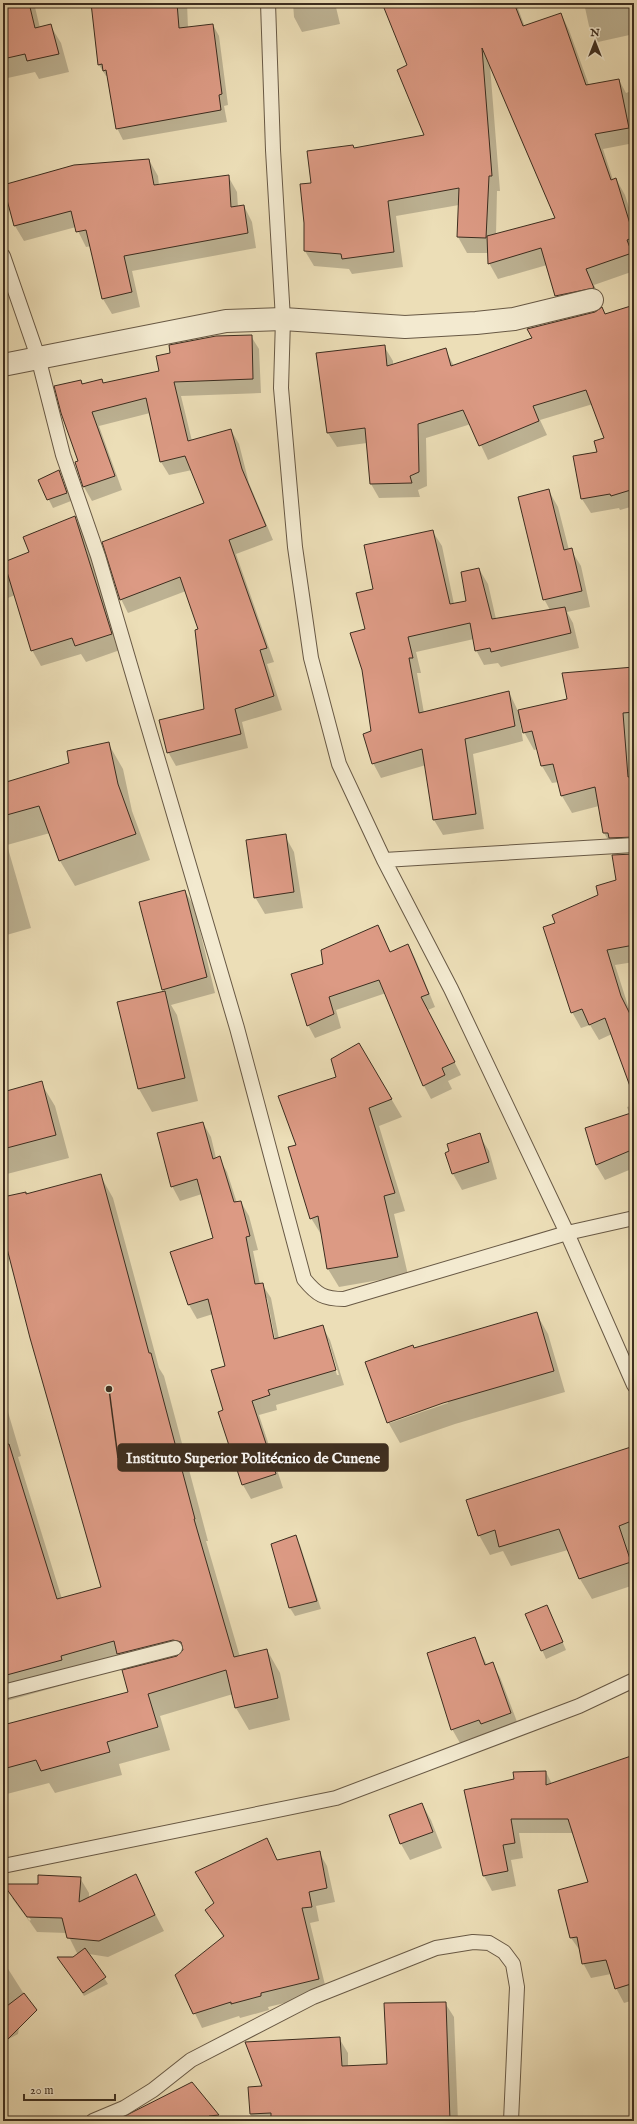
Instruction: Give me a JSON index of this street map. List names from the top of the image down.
{
  "places": ["Instituto Superior Politécnico de Cunene"],
  "scale_bar": "20 m",
  "north": "top"
}
